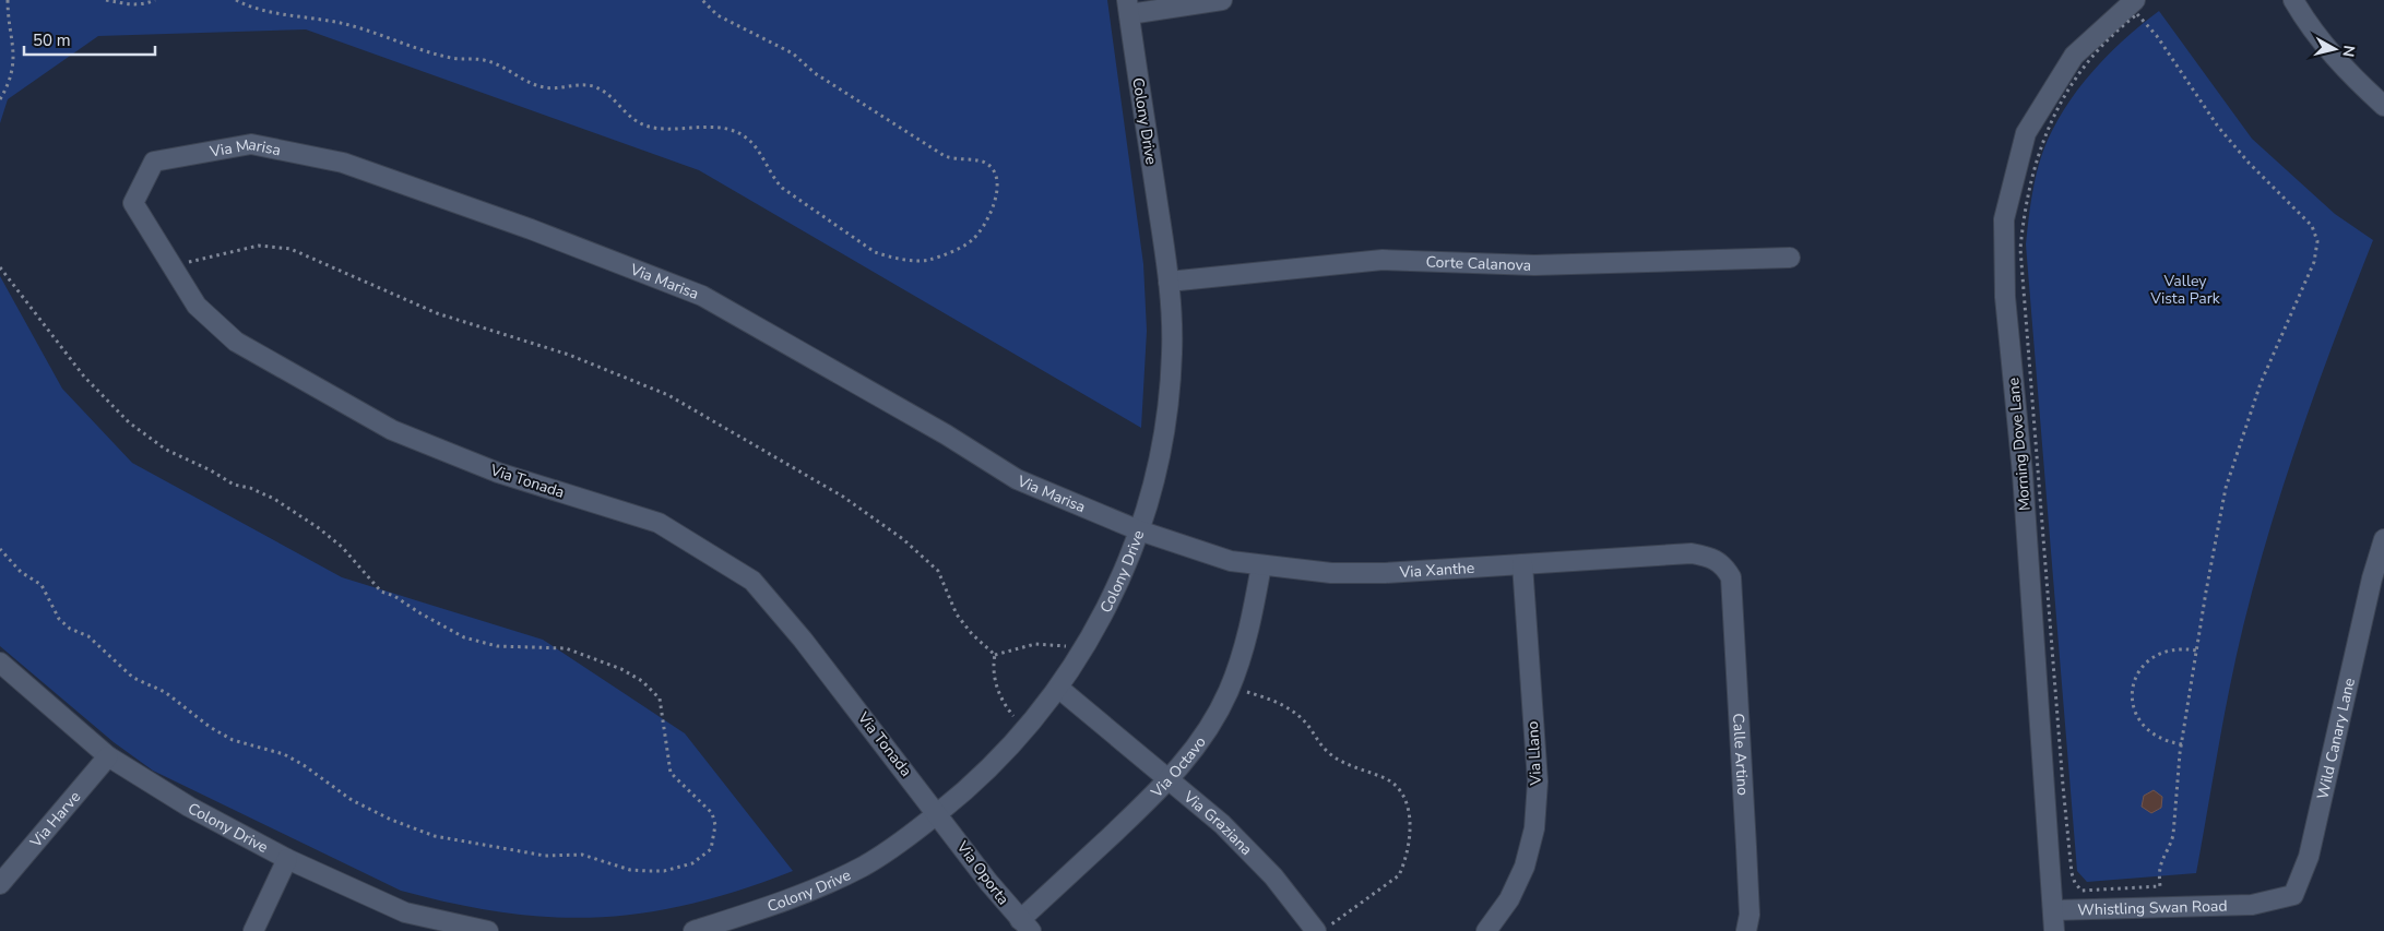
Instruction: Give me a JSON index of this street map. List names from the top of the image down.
{
  "streets": {
    "street": [
      "Colony Drive",
      "Via Marisa",
      "Corte Calanova",
      "Morning Dove Lane",
      "Via Tonada",
      "Via Xanthe",
      "Wild Canary Lane",
      "Via Llano",
      "Calle Artino",
      "Via Octavo",
      "Via Harve",
      "Via Graziana",
      "Via Oporta",
      "Whistling Swan Road"
    ]
  },
  "crossings": [
    ["Colony Drive", "Via Marisa"],
    ["Colony Drive", "Corte Calanova"],
    ["Colony Drive", "Via Tonada"],
    ["Colony Drive", "Via Xanthe"],
    ["Colony Drive", "Via Harve"],
    ["Colony Drive", "Via Graziana"],
    ["Colony Drive", "Via Oporta"],
    ["Via Marisa", "Via Tonada"],
    ["Via Marisa", "Via Xanthe"],
    ["Morning Dove Lane", "Whistling Swan Road"],
    ["Via Tonada", "Via Oporta"],
    ["Via Xanthe", "Via Llano"],
    ["Via Xanthe", "Calle Artino"],
    ["Via Xanthe", "Via Octavo"],
    ["Wild Canary Lane", "Whistling Swan Road"],
    ["Via Octavo", "Via Graziana"],
    ["Via Octavo", "Via Oporta"]
  ],
  "parks": ["Valley Vista Park"],
  "scale_bar": "50 m",
  "north": "right"
}
